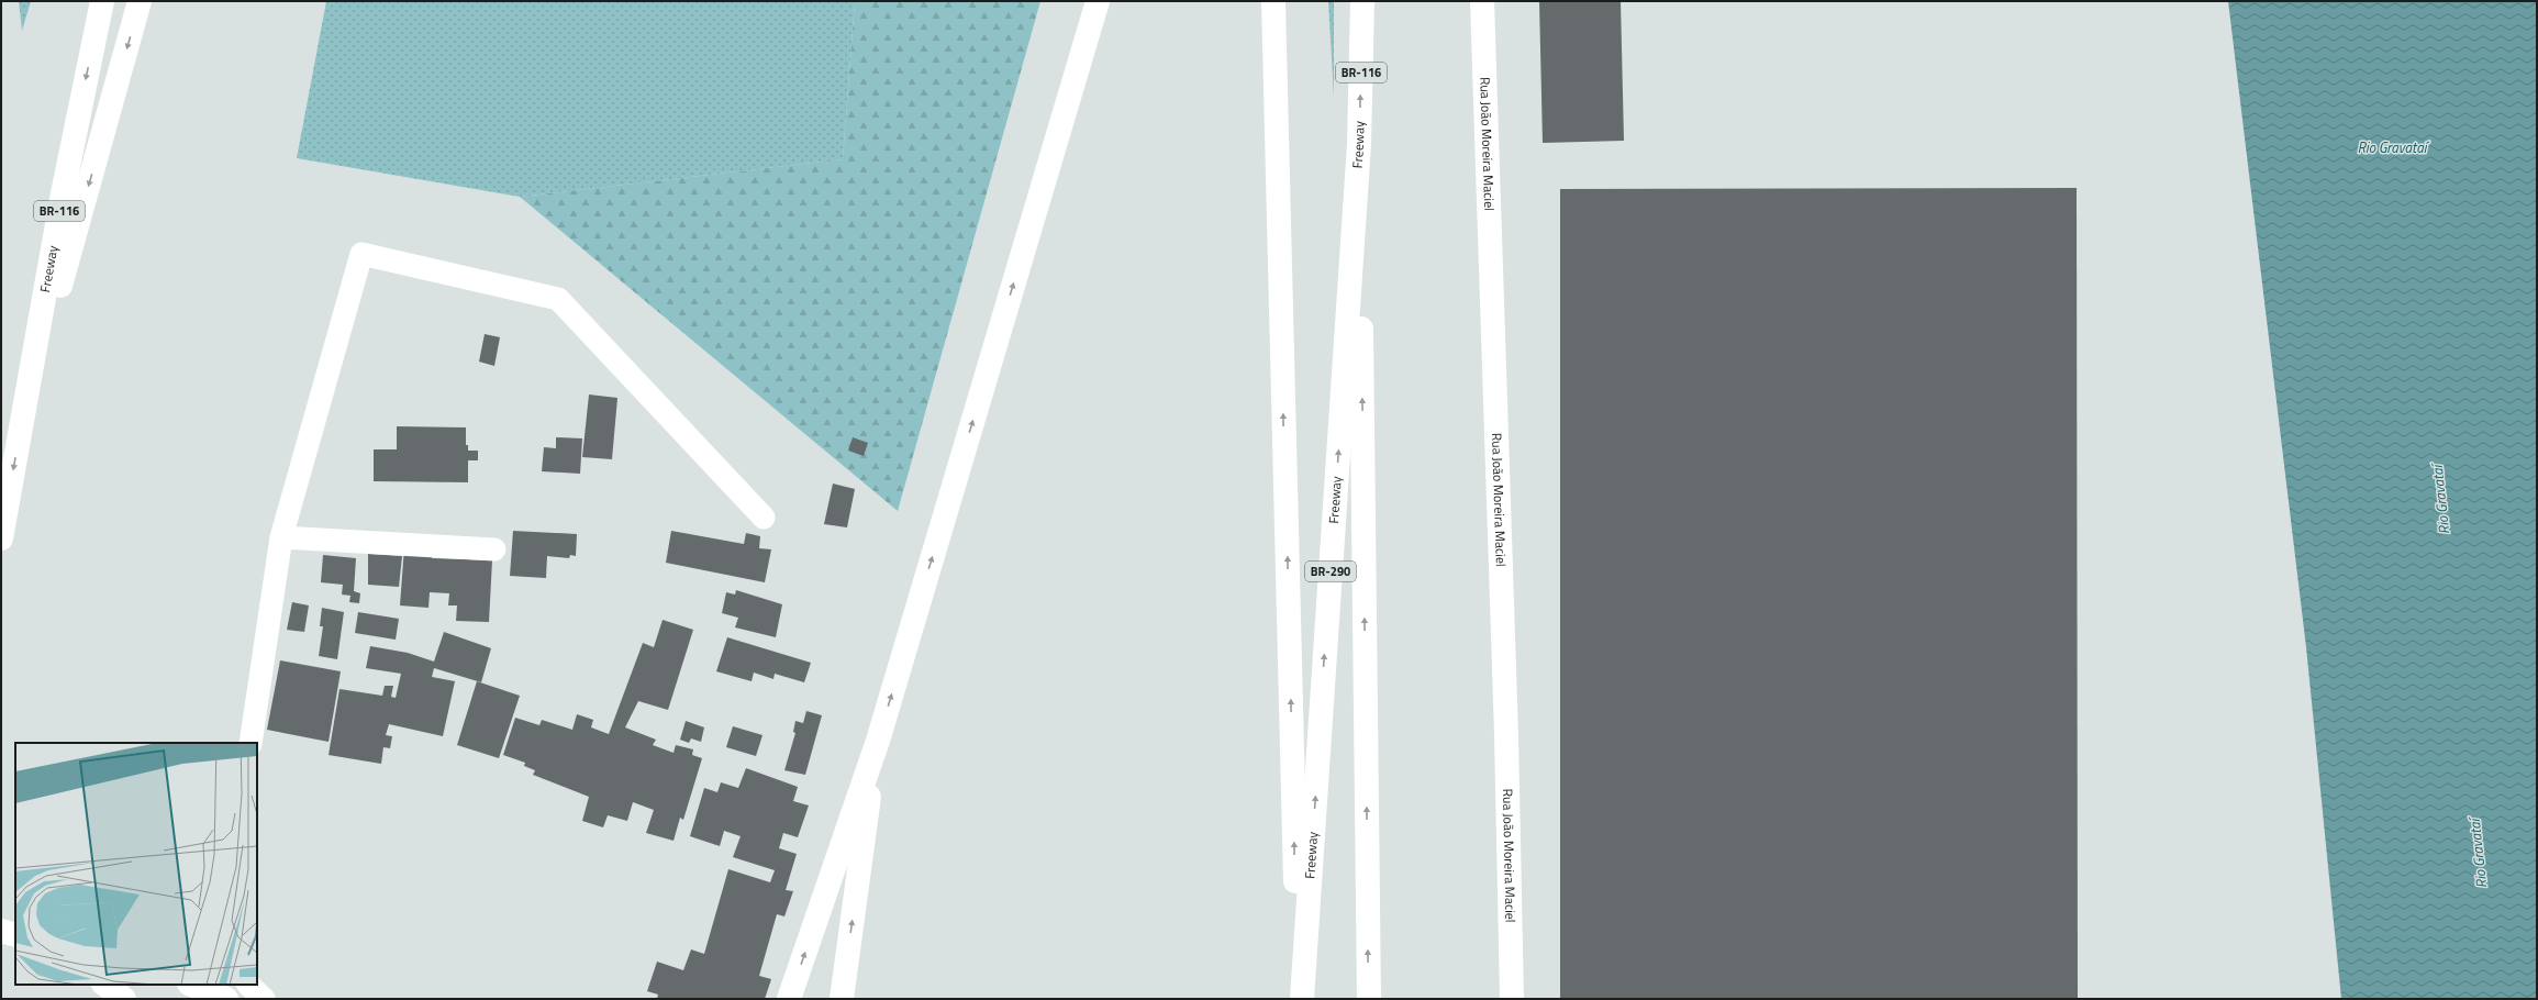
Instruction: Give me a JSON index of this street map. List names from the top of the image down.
{
  "streets": {
    "main road": [
      "BR-116",
      "Rua João Moreira Maciel",
      "Freeway",
      "BR-290"
    ]
  },
  "crossings": [
    ["BR-116", "Freeway"]
  ],
  "water": ["Rio Gravataí"]
}
